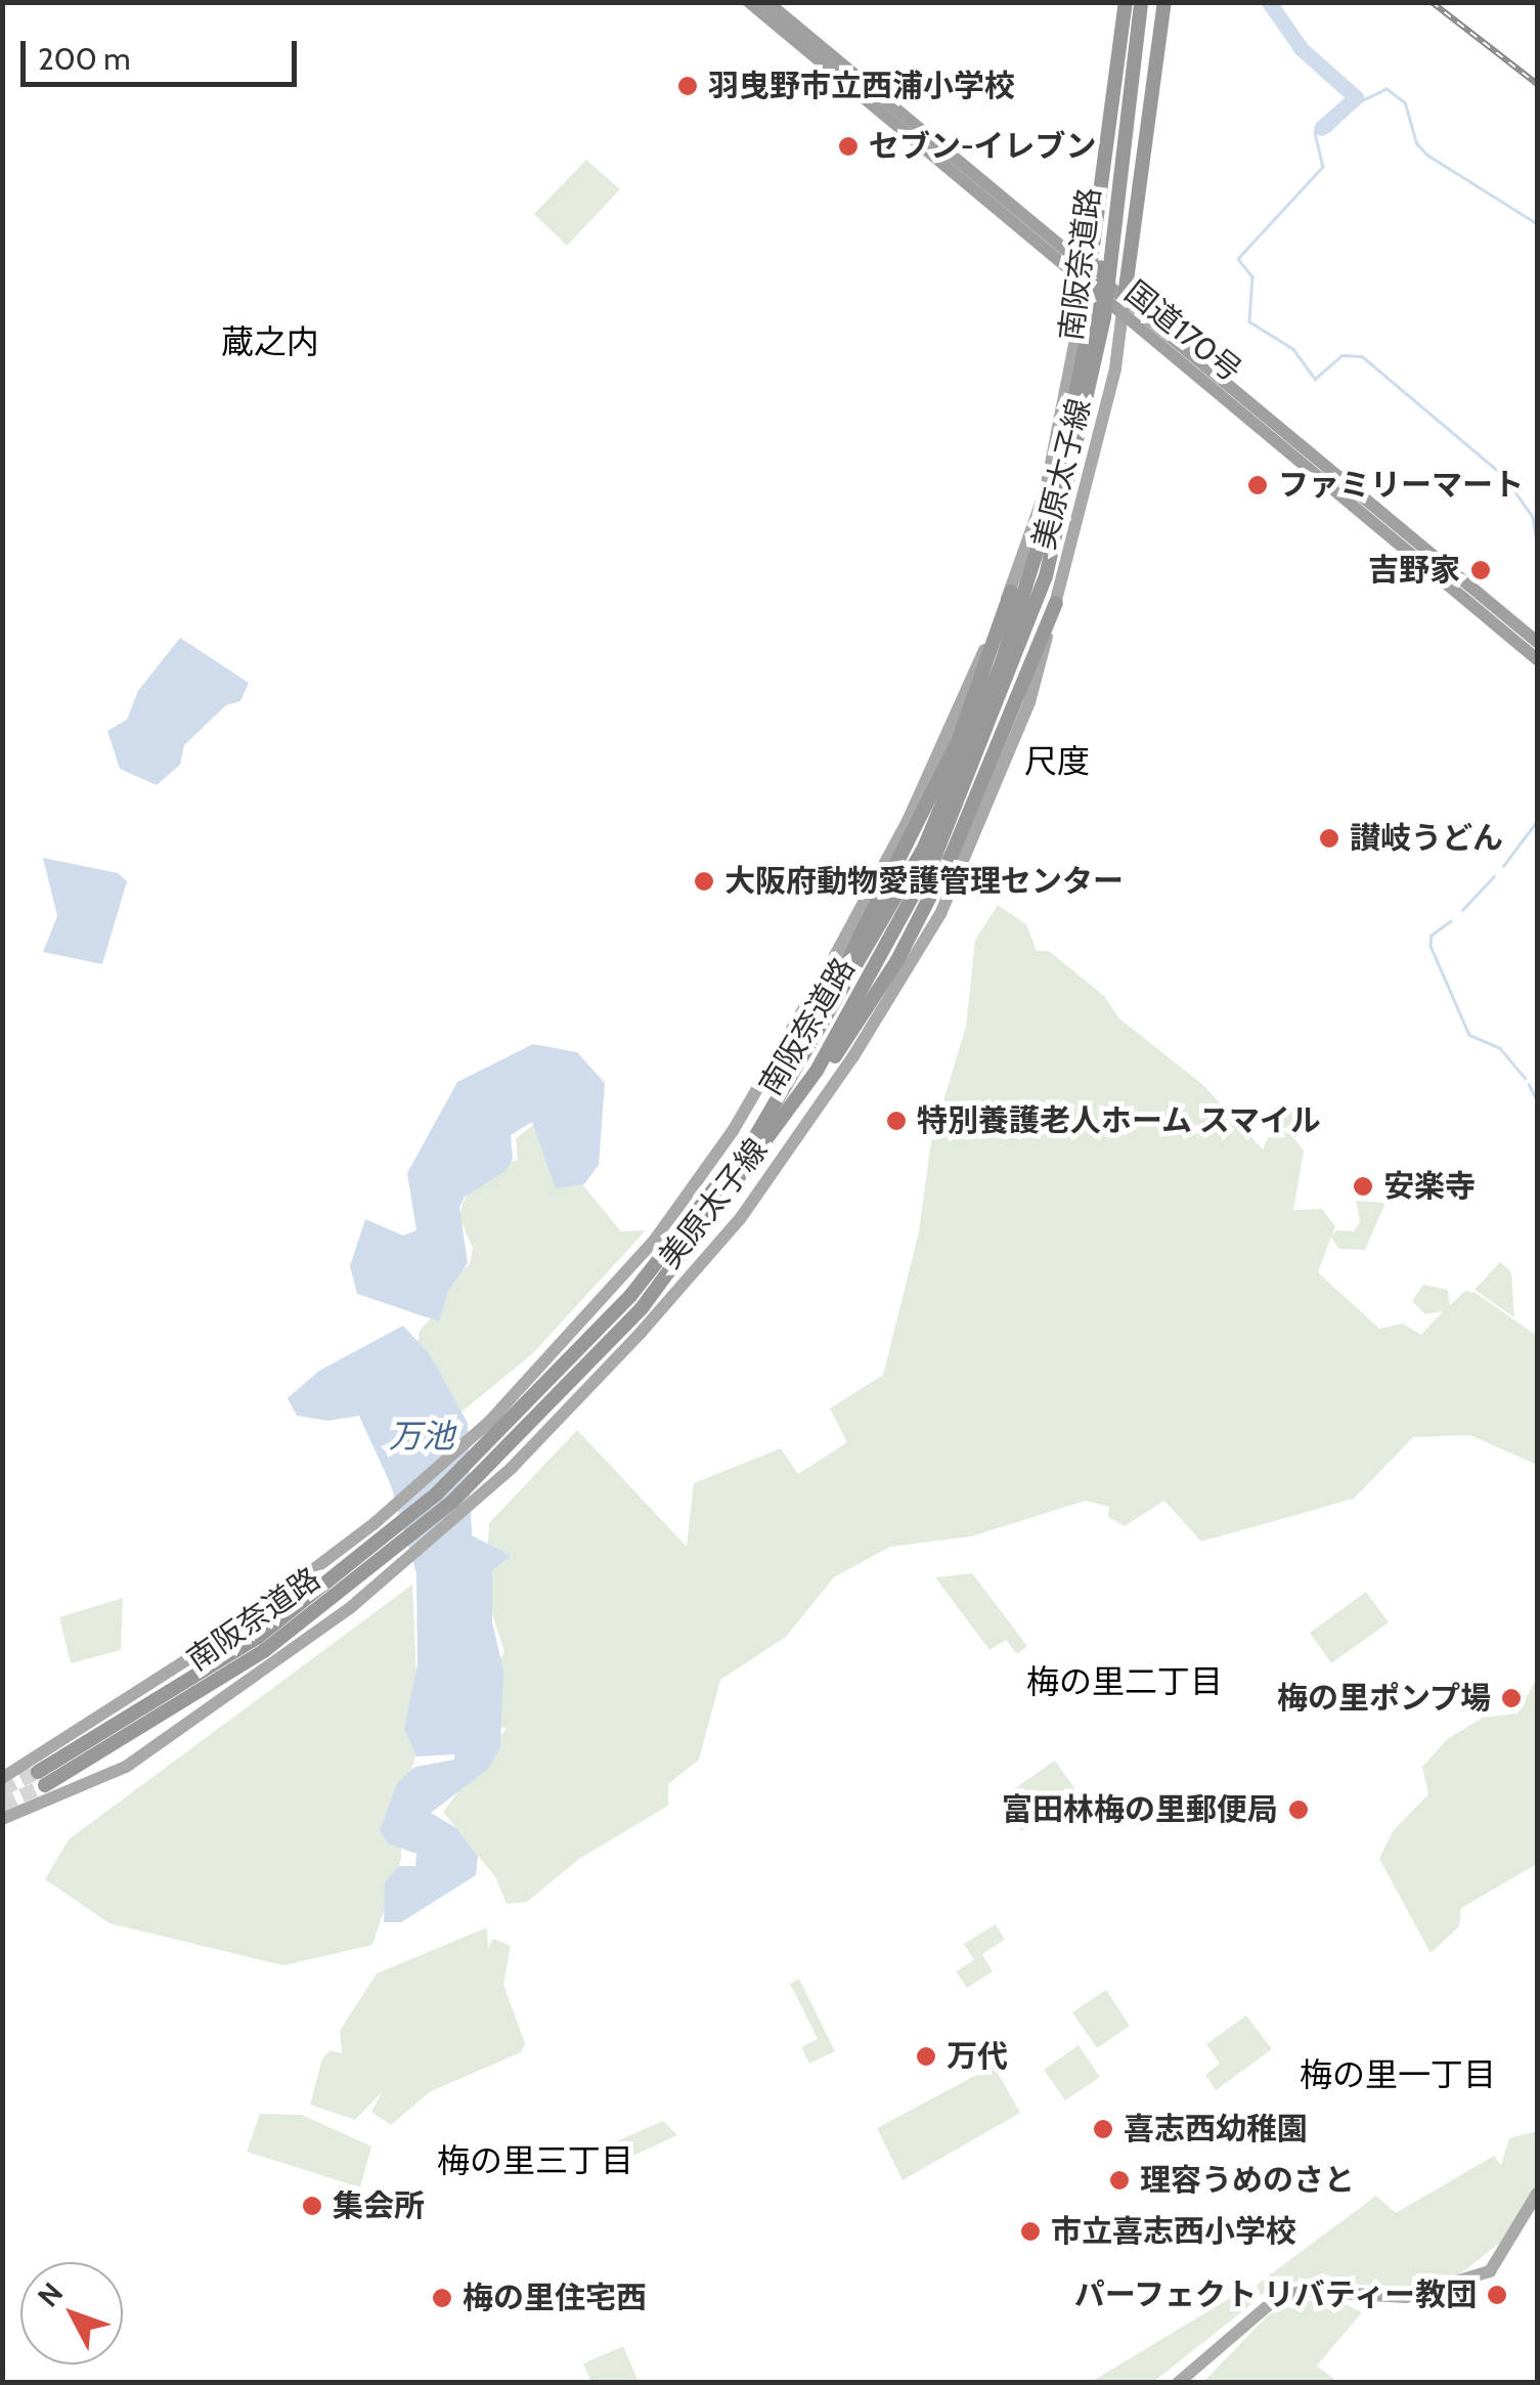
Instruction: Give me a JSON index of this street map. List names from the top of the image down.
{
  "streets": {
    "highway": ["南阪奈道路", "国道170号"],
    "main road": ["美原太子線"]
  },
  "crossings": [
    ["国道170号", "美原太子線"]
  ],
  "districts": [
    "蔵之内",
    "尺度",
    "梅の里二丁目",
    "梅の里一丁目",
    "梅の里三丁目"
  ],
  "water": ["万池"],
  "places": [
    "羽曳野市立西浦小学校",
    "セブン-イレブン",
    "ファミリーマート",
    "吉野家",
    "讃岐うどん",
    "大阪府動物愛護管理センター",
    "特別養護老人ホーム スマイル",
    "安楽寺",
    "梅の里ポンプ場",
    "富田林梅の里郵便局",
    "万代",
    "喜志西幼稚園",
    "理容うめのさと",
    "集会所",
    "市立喜志西小学校",
    "パーフェクト リバティー教団",
    "梅の里住宅西"
  ],
  "scale_bar": "200 m",
  "north": "top left"
}
